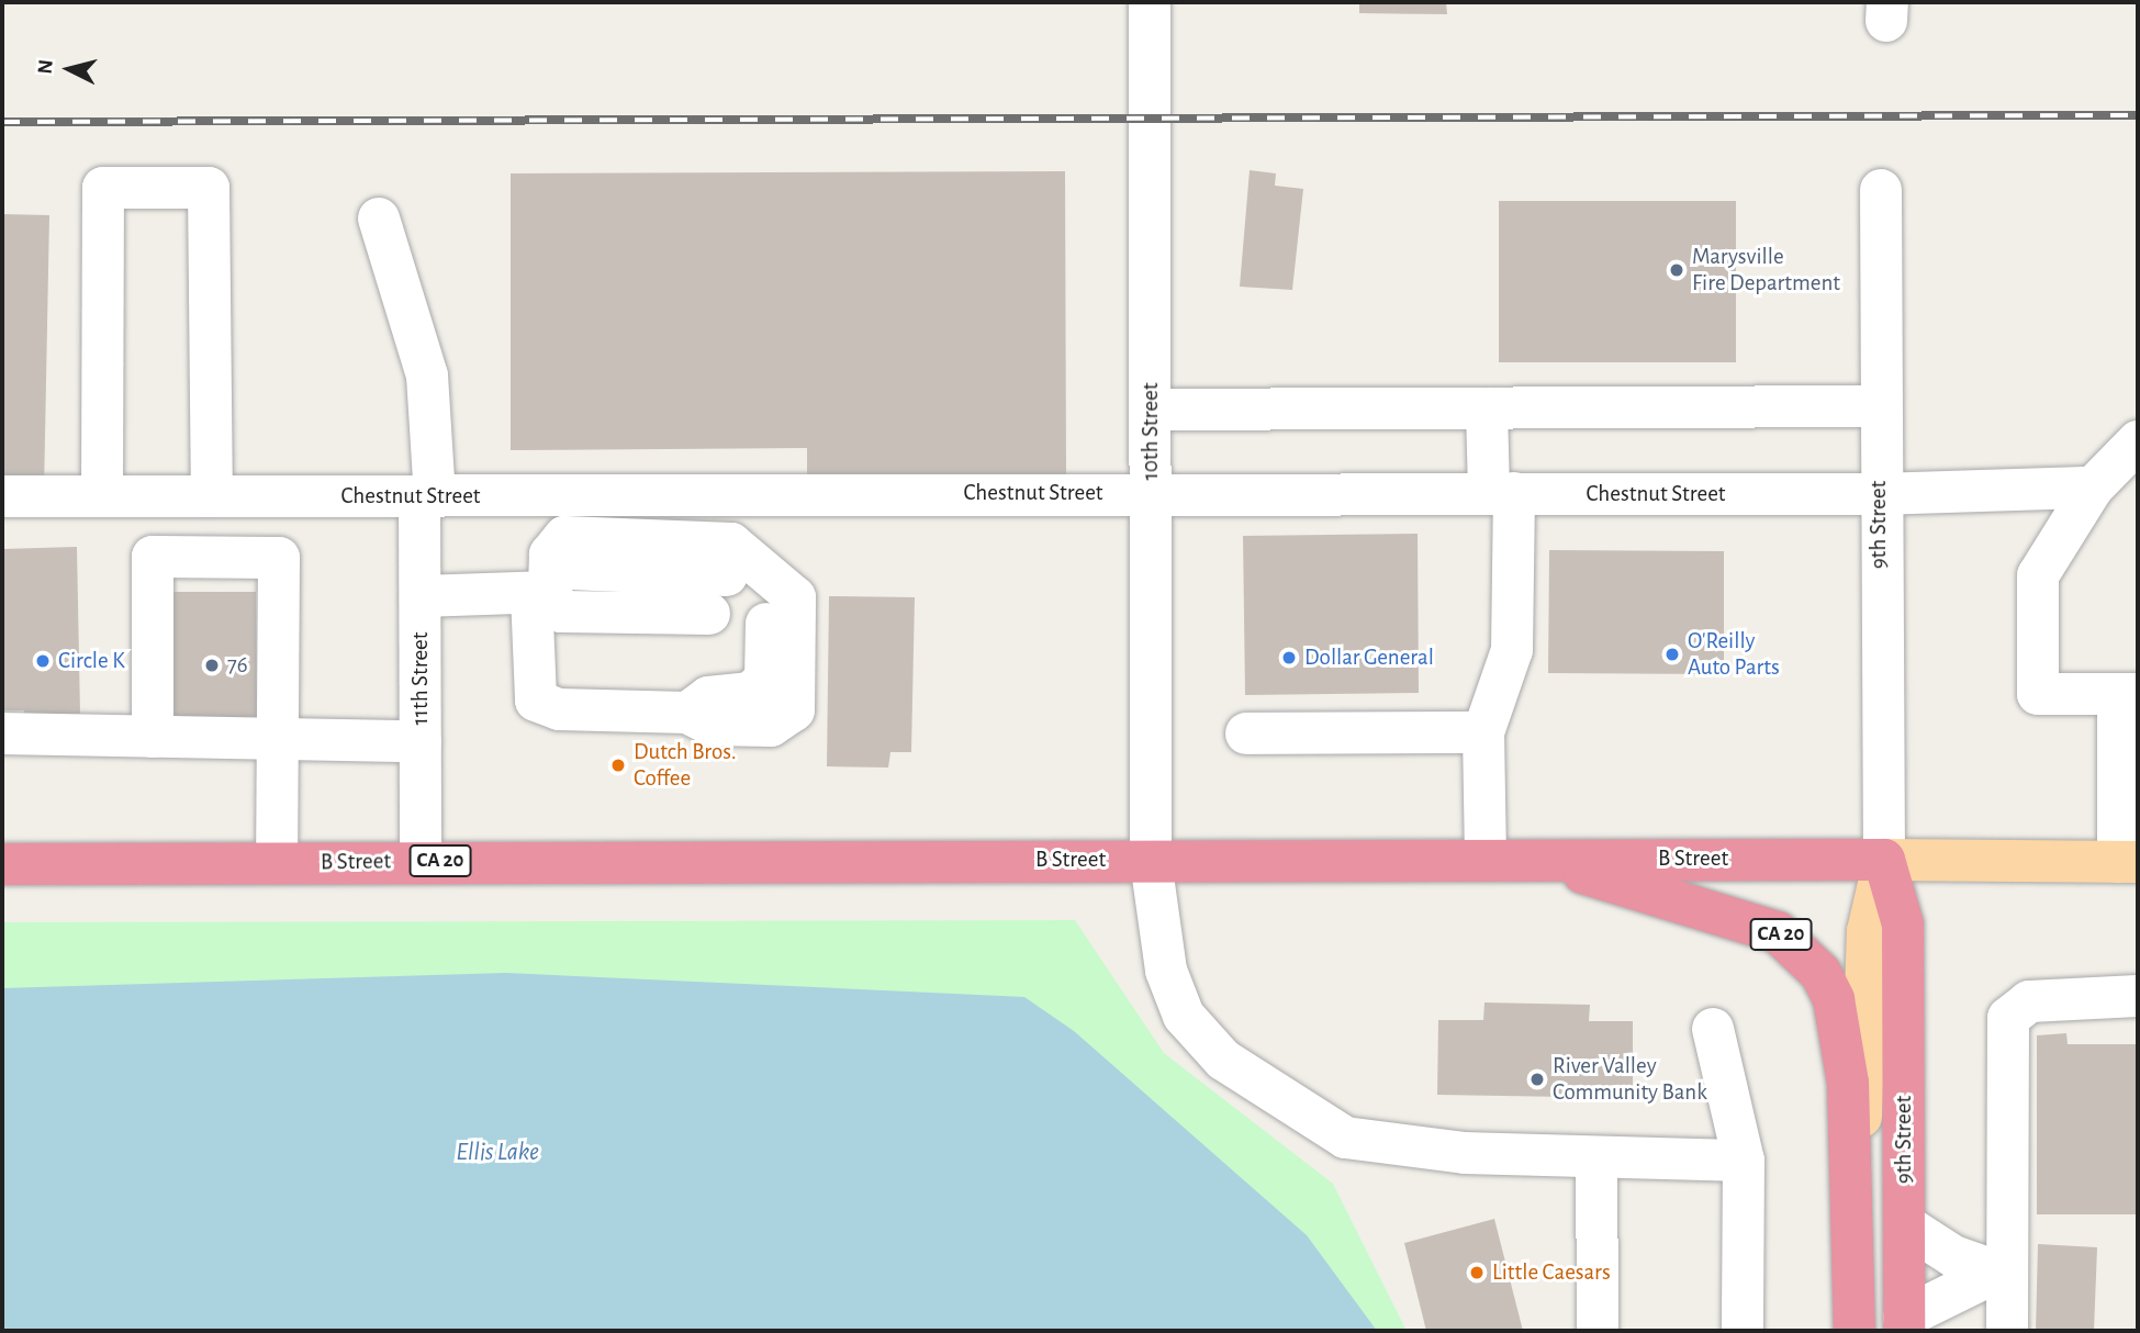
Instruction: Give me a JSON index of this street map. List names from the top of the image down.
{
  "streets": {
    "highway": ["9th Street", "B Street", "CA 20"],
    "street": ["10th Street", "Chestnut Street", "11th Street"]
  },
  "crossings": [
    ["10th Street", "Chestnut Street"],
    ["10th Street", "B Street"],
    ["Chestnut Street", "9th Street"],
    ["Chestnut Street", "11th Street"],
    ["9th Street", "B Street"],
    ["9th Street", "CA 20"],
    ["11th Street", "B Street"],
    ["B Street", "CA 20"]
  ],
  "water": ["Ellis Lake"],
  "places": [
    "Marysville Fire Department",
    "O'Reilly Auto Parts",
    "Dollar General",
    "Circle K",
    "76",
    "Dutch Bros. Coffee",
    "River Valley Community Bank",
    "Little Caesars"
  ],
  "north": "left"
}
